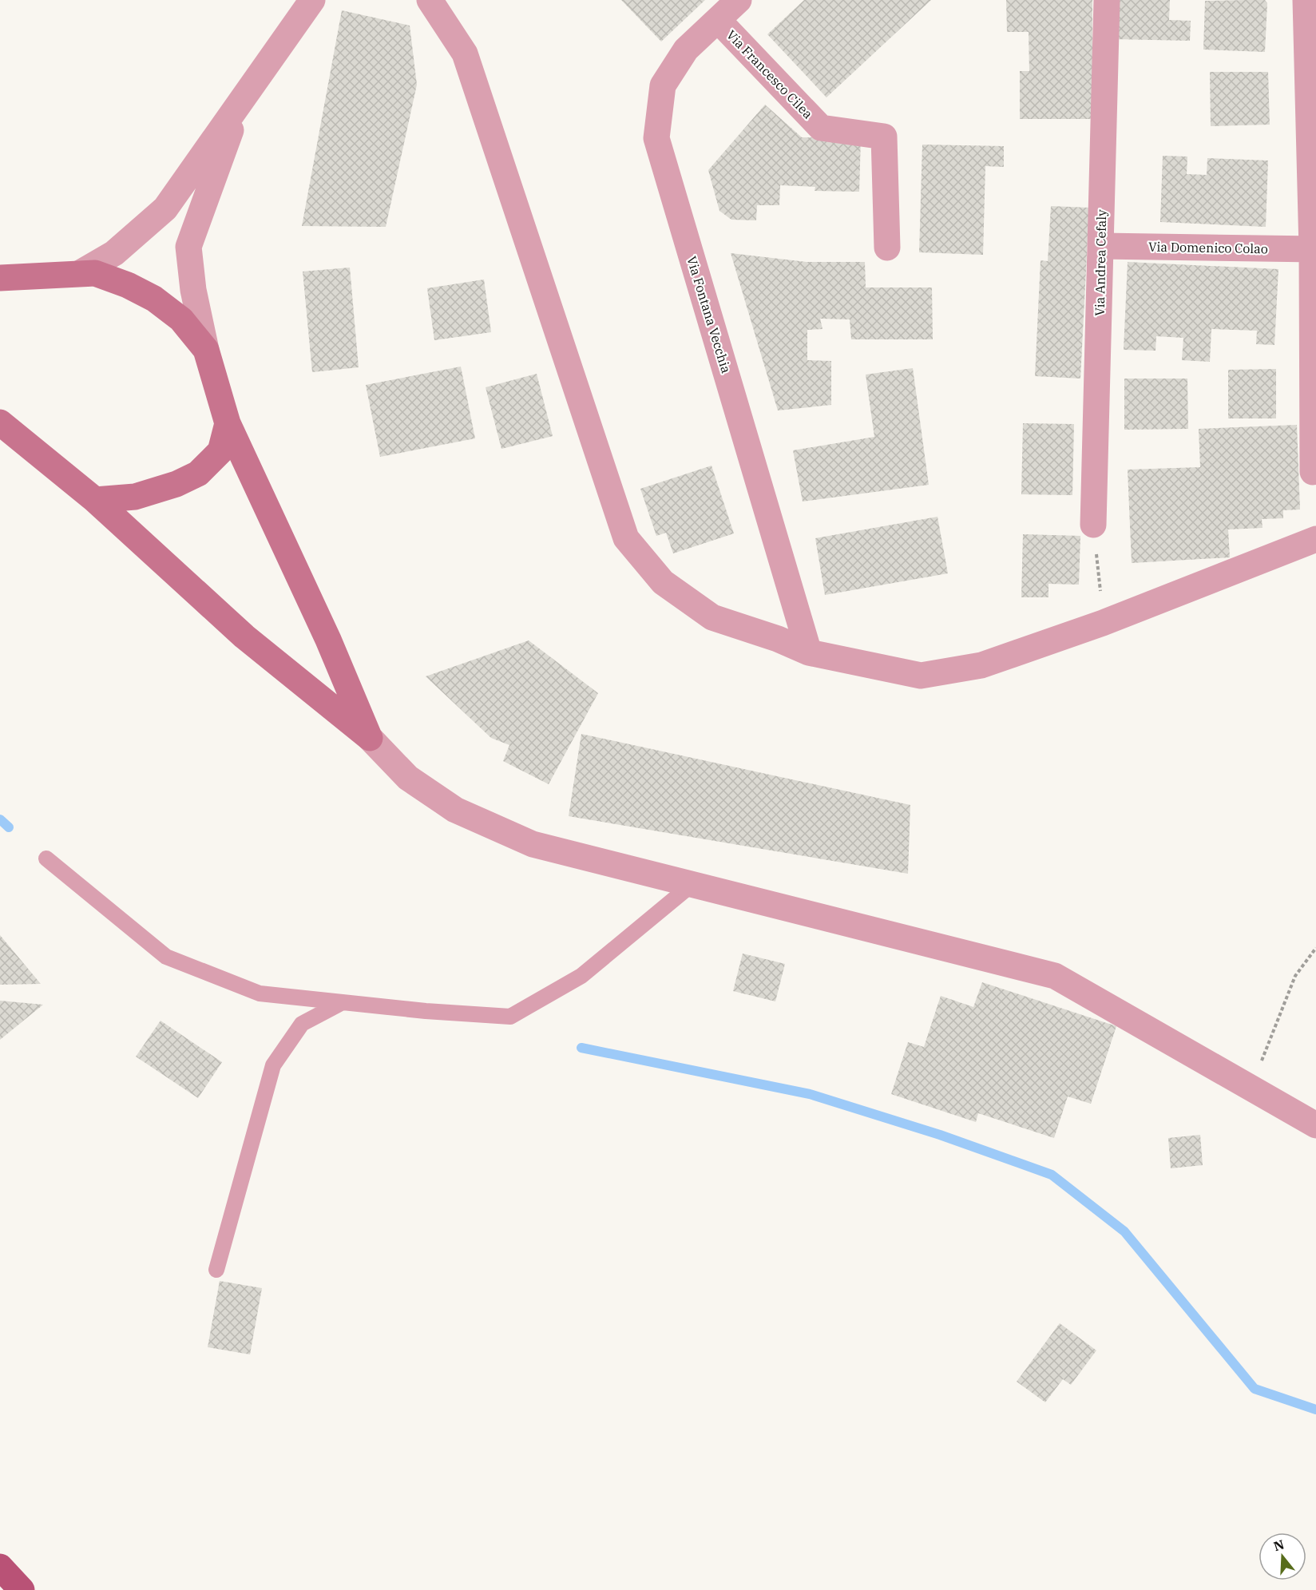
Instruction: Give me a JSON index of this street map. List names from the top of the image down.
{
  "streets": {
    "street": [
      "Via Francesco Cilea",
      "Via Domenico Colao",
      "Via Andrea Cefaly",
      "Via Fontana Vecchia"
    ]
  },
  "crossings": [
    ["Via Francesco Cilea", "Via Fontana Vecchia"],
    ["Via Domenico Colao", "Via Andrea Cefaly"]
  ],
  "north": "top"
}
